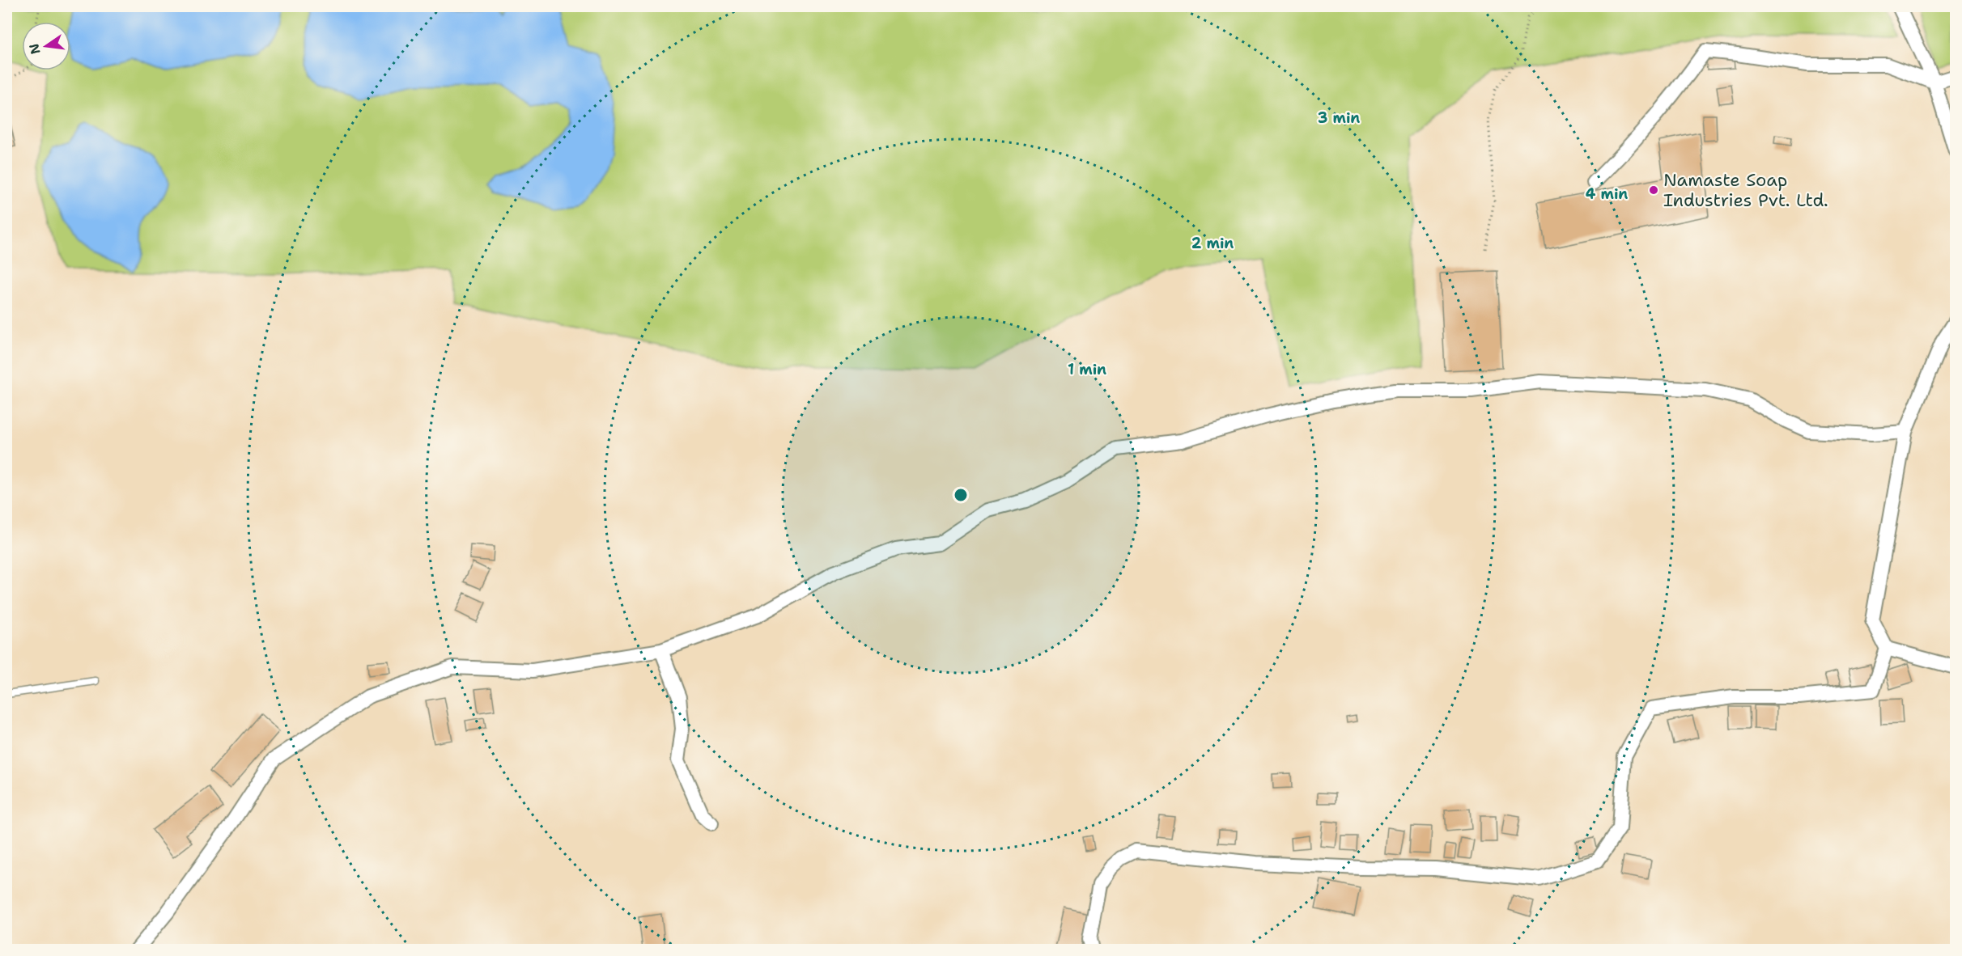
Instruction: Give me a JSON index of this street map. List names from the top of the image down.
{
  "places": ["Namaste Soap Industries Pvt. Ltd."],
  "north": "left",
  "rings": [
    "3 min",
    "4 min",
    "2 min",
    "1 min"
  ]
}
